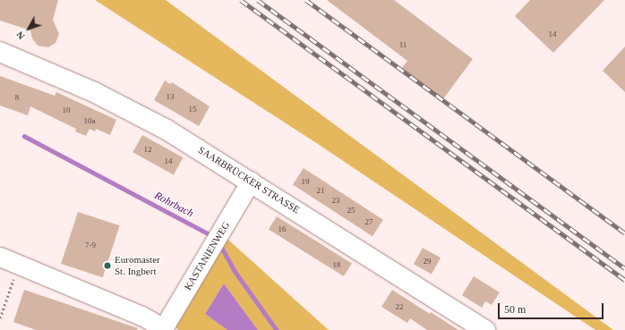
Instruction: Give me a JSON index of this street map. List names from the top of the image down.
{
  "streets": {
    "main road": ["SAARBRÜCKER STRASSE"],
    "street": ["KASTANIENWEG"]
  },
  "crossings": [
    ["SAARBRÜCKER STRASSE", "KASTANIENWEG"]
  ],
  "water": ["Rohrbach"],
  "places": ["Euromaster St. Ingbert"],
  "house_numbers": [
    "14",
    "11",
    "13",
    "8",
    "15",
    "10",
    "10a",
    "12",
    "14",
    "19",
    "21",
    "23",
    "25",
    "27",
    "16",
    "7-9",
    "29",
    "18",
    "22"
  ],
  "scale_bar": "50 m",
  "north": "bottom left"
}
